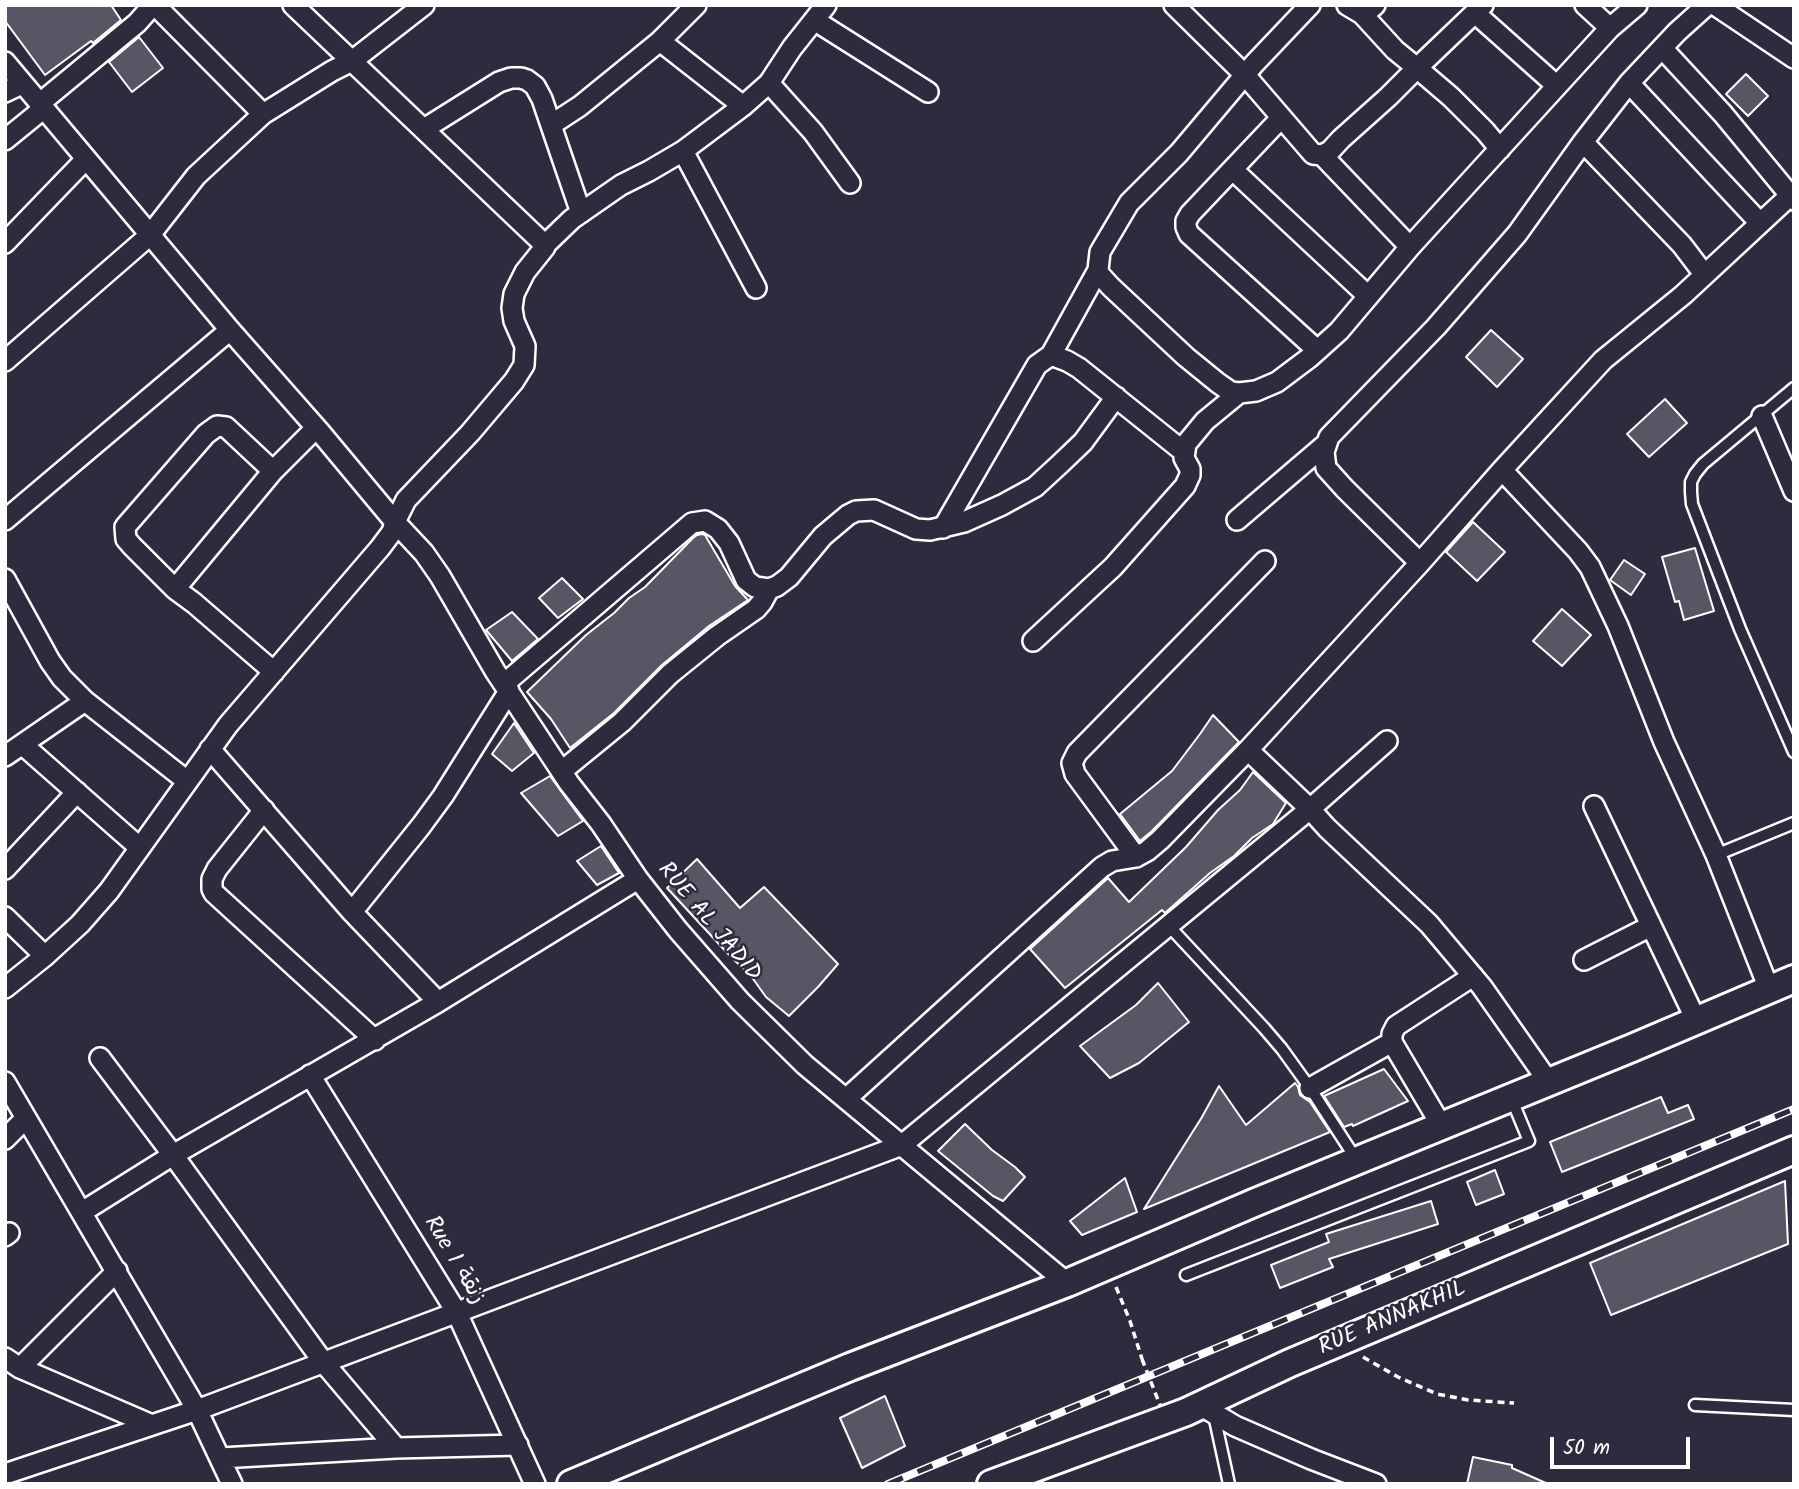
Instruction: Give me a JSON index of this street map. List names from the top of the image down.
{
  "streets": {
    "main road": ["RUE ANNAKHIL"],
    "street": ["RUE AL JADID", "Rue 1 زنقة"]
  },
  "scale_bar": "50 m"
}
